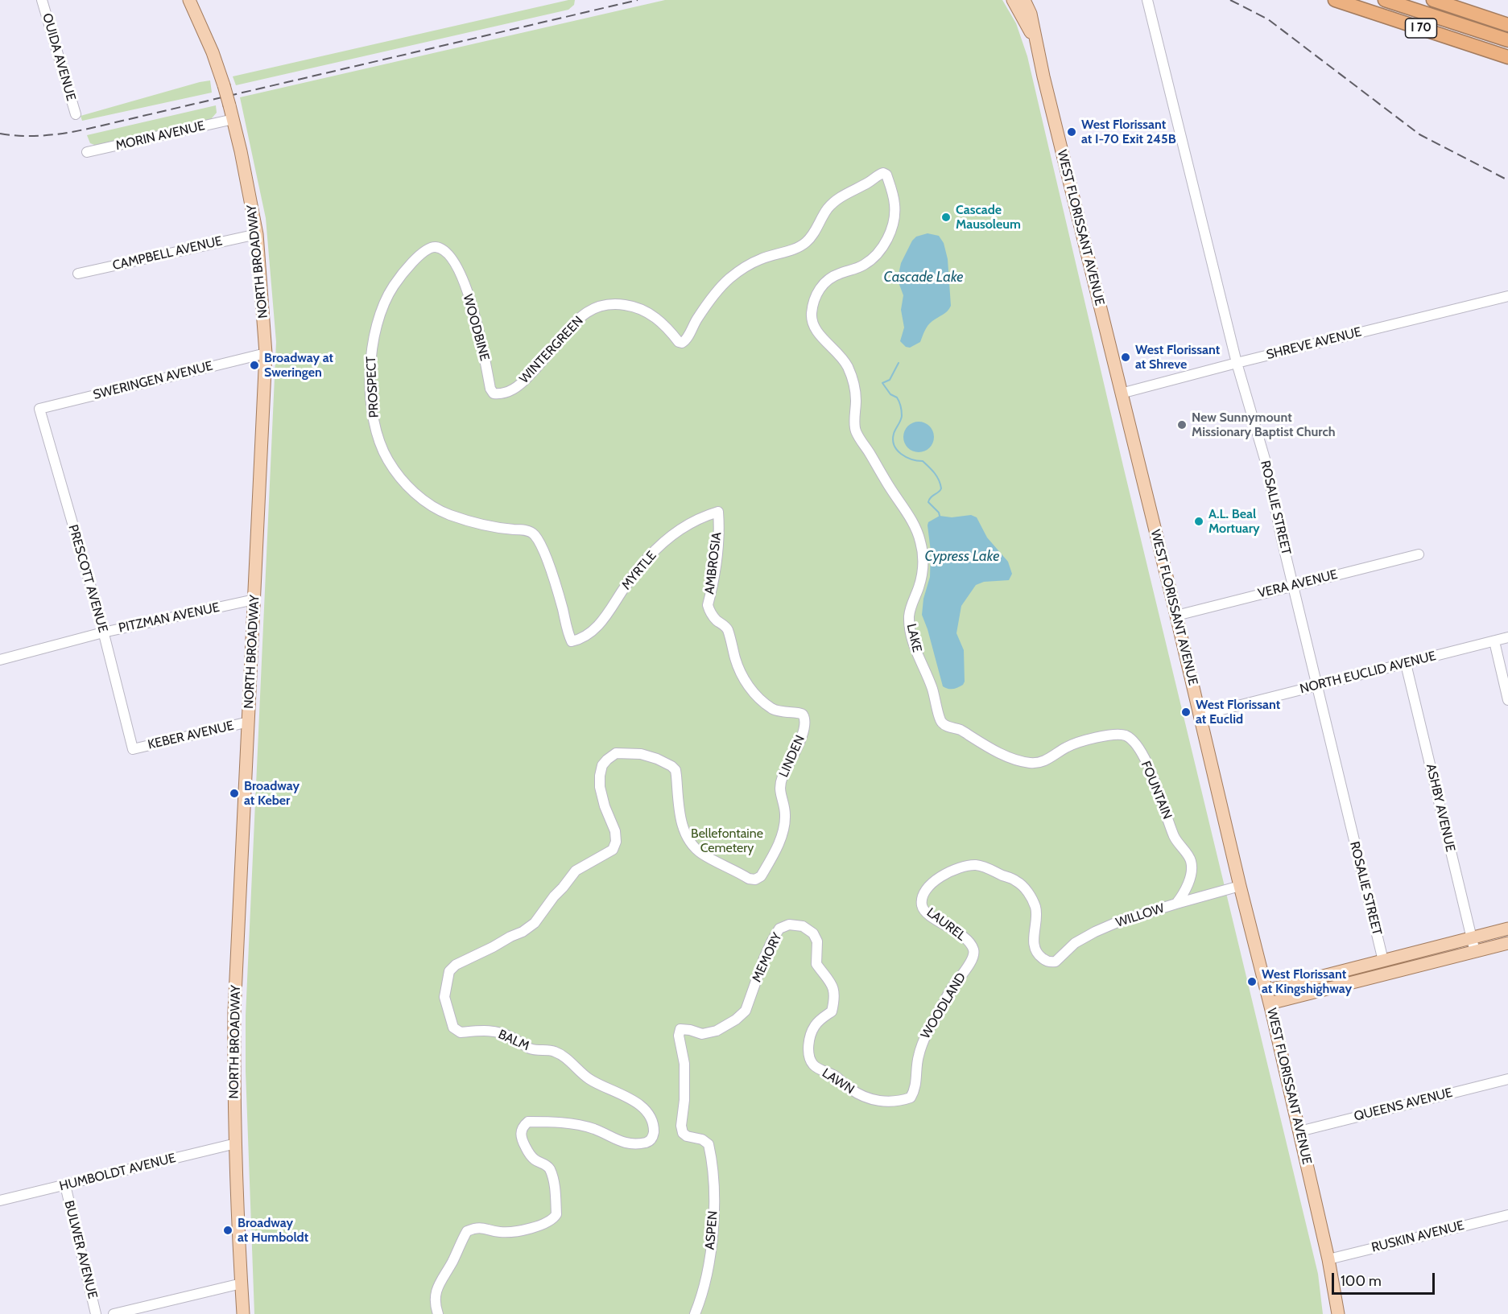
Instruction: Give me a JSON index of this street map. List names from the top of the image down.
{
  "streets": {
    "highway": ["I 70"],
    "main road": ["WEST FLORISSANT AVENUE", "NORTH BROADWAY"],
    "street": [
      "OUIDA AVENUE",
      "MORIN AVENUE",
      "CAMPBELL AVENUE",
      "WOODBINE",
      "SHREVE AVENUE",
      "WINTERGREEN",
      "SWERINGEN AVENUE",
      "PROSPECT",
      "ROSALIE STREET",
      "AMBROSIA",
      "MYRTLE",
      "PRESCOTT AVENUE",
      "VERA AVENUE",
      "PITZMAN AVENUE",
      "LAKE",
      "NORTH EUCLID AVENUE",
      "KEBER AVENUE",
      "LINDEN",
      "FOUNTAIN",
      "ASHBY AVENUE",
      "WILLOW",
      "LAUREL",
      "MEMORY",
      "WOODLAND",
      "BALM",
      "LAWN",
      "QUEENS AVENUE",
      "HUMBOLDT AVENUE",
      "ASPEN",
      "RUSKIN AVENUE",
      "BULWER AVENUE"
    ]
  },
  "crossings": [
    ["MORIN AVENUE", "NORTH BROADWAY"],
    ["WEST FLORISSANT AVENUE", "SHREVE AVENUE"],
    ["WEST FLORISSANT AVENUE", "VERA AVENUE"],
    ["WEST FLORISSANT AVENUE", "NORTH EUCLID AVENUE"],
    ["WEST FLORISSANT AVENUE", "WILLOW"],
    ["WEST FLORISSANT AVENUE", "QUEENS AVENUE"],
    ["WEST FLORISSANT AVENUE", "RUSKIN AVENUE"],
    ["CAMPBELL AVENUE", "NORTH BROADWAY"],
    ["NORTH BROADWAY", "SWERINGEN AVENUE"],
    ["NORTH BROADWAY", "PITZMAN AVENUE"],
    ["NORTH BROADWAY", "KEBER AVENUE"],
    ["NORTH BROADWAY", "HUMBOLDT AVENUE"],
    ["WOODBINE", "WINTERGREEN"],
    ["WOODBINE", "PROSPECT"],
    ["SHREVE AVENUE", "ROSALIE STREET"],
    ["WINTERGREEN", "LAKE"],
    ["SWERINGEN AVENUE", "PRESCOTT AVENUE"],
    ["PROSPECT", "MYRTLE"],
    ["ROSALIE STREET", "VERA AVENUE"],
    ["ROSALIE STREET", "NORTH EUCLID AVENUE"],
    ["AMBROSIA", "MYRTLE"],
    ["AMBROSIA", "LINDEN"],
    ["PRESCOTT AVENUE", "PITZMAN AVENUE"],
    ["PRESCOTT AVENUE", "KEBER AVENUE"],
    ["LAKE", "FOUNTAIN"],
    ["NORTH EUCLID AVENUE", "ASHBY AVENUE"],
    ["LINDEN", "BALM"],
    ["FOUNTAIN", "WILLOW"],
    ["WILLOW", "LAUREL"],
    ["LAUREL", "WOODLAND"],
    ["MEMORY", "LAWN"],
    ["MEMORY", "ASPEN"],
    ["WOODLAND", "LAWN"],
    ["HUMBOLDT AVENUE", "BULWER AVENUE"]
  ],
  "water": ["Cascade Lake", "Cypress Lake"],
  "parks": ["Bellefontaine Cemetery"],
  "places": [
    "West Florissant at I-70 Exit 245B",
    "Cascade Mausoleum",
    "West Florissant at Shreve",
    "Broadway at Sweringen",
    "New Sunnymount Missionary Baptist Church",
    "A.L. Beal Mortuary",
    "West Florissant at Euclid",
    "Broadway at Keber",
    "West Florissant at Kingshighway",
    "Broadway at Humboldt"
  ],
  "scale_bar": "100 m"
}
